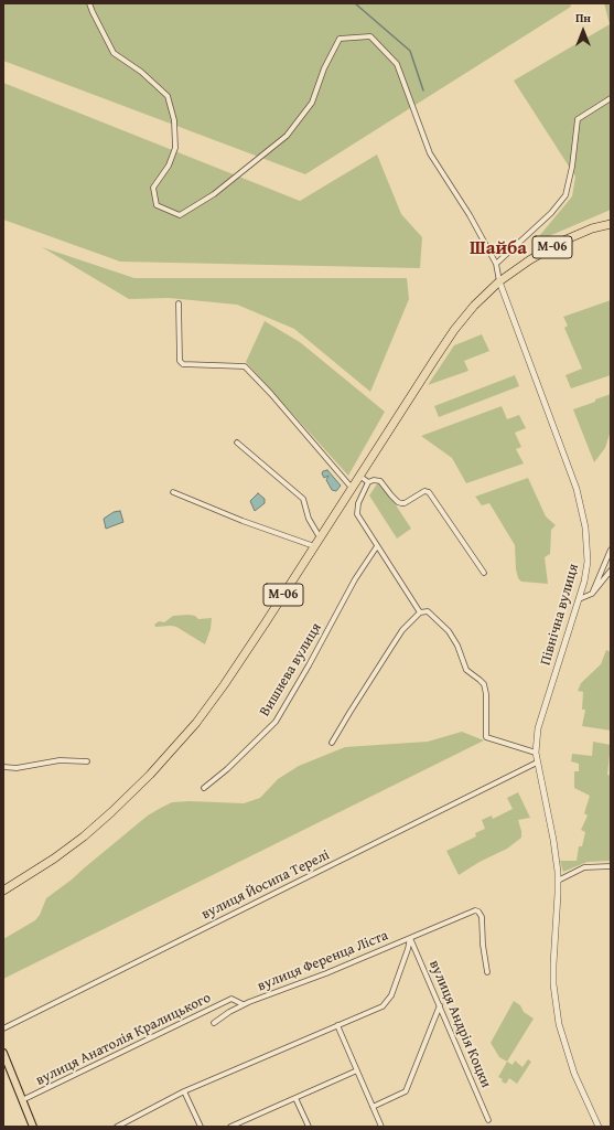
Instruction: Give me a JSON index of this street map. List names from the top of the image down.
{
  "streets": {
    "highway": ["М-06"],
    "street": [
      "Північна вулиця",
      "Вишнева вулиця",
      "вулиця Йосипа Терелі",
      "вулиця Ференца Ліста",
      "вулиця Андрія Коцки",
      "вулиця Анатолія Кралицького"
    ]
  },
  "crossings": [
    ["М-06", "Північна вулиця"],
    ["Північна вулиця", "вулиця Йосипа Терелі"],
    ["вулиця Ференца Ліста", "вулиця Андрія Коцки"],
    ["вулиця Ференца Ліста", "вулиця Анатолія Кралицького"]
  ],
  "districts": ["Шайба"],
  "north": "top"
}
